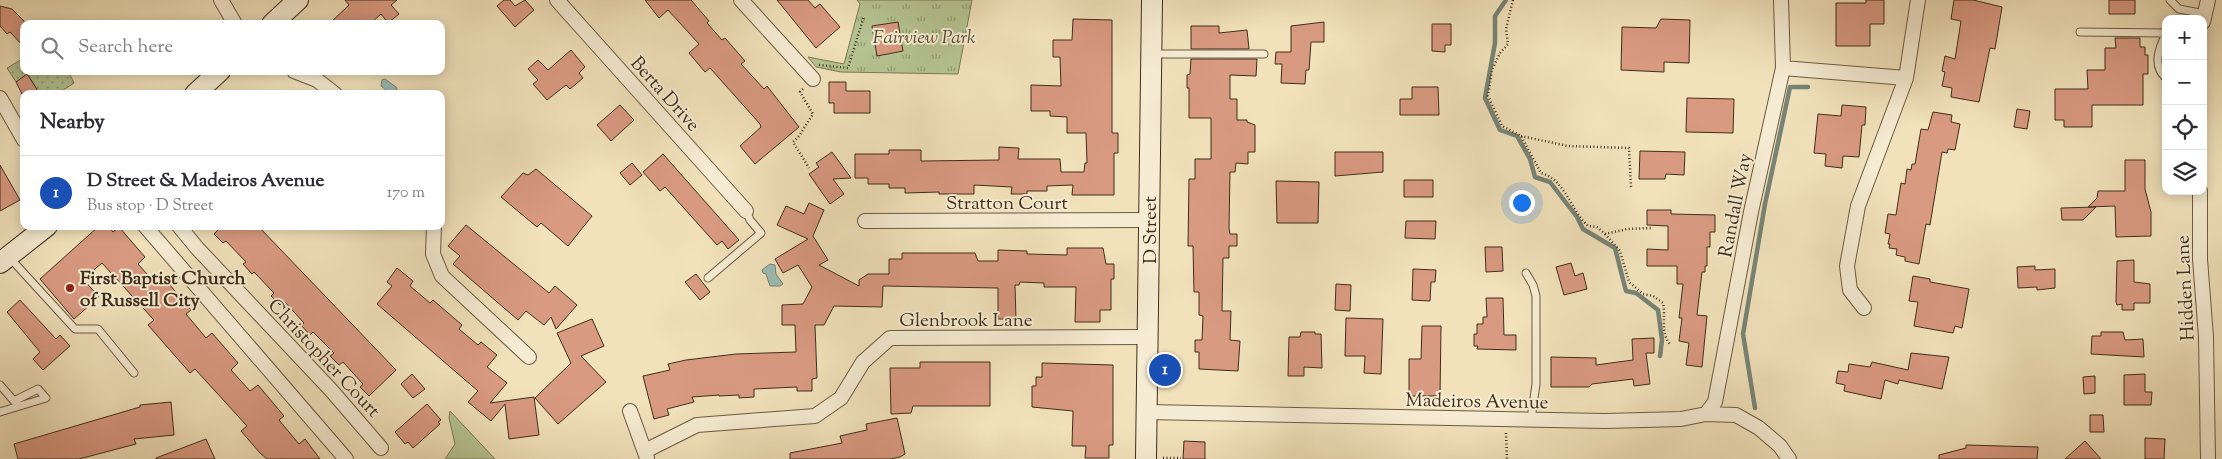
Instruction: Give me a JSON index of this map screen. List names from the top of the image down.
{
  "streets": {
    "main road": ["D Street"],
    "street": [
      "Berta Drive",
      "Stratton Court",
      "Randall Way",
      "Hidden Lane",
      "Glenbrook Lane",
      "Christopher Court",
      "Madeiros Avenue"
    ]
  },
  "crossings": [
    ["Stratton Court", "D Street"],
    ["Randall Way", "Madeiros Avenue"],
    ["D Street", "Glenbrook Lane"],
    ["D Street", "Madeiros Avenue"]
  ],
  "parks": ["Fairview Park"],
  "places": ["First Baptist Church of Russell City"],
  "page": {
    "map_buttons": ["+", "−"],
    "search": "Search here",
    "heading": "Nearby",
    "list": [
      {
        "mark": "1",
        "name": "D Street & Madeiros Avenue",
        "note": "Bus stop · D Street",
        "value": "170 m"
      }
    ],
    "pins": "1"
  }
}
